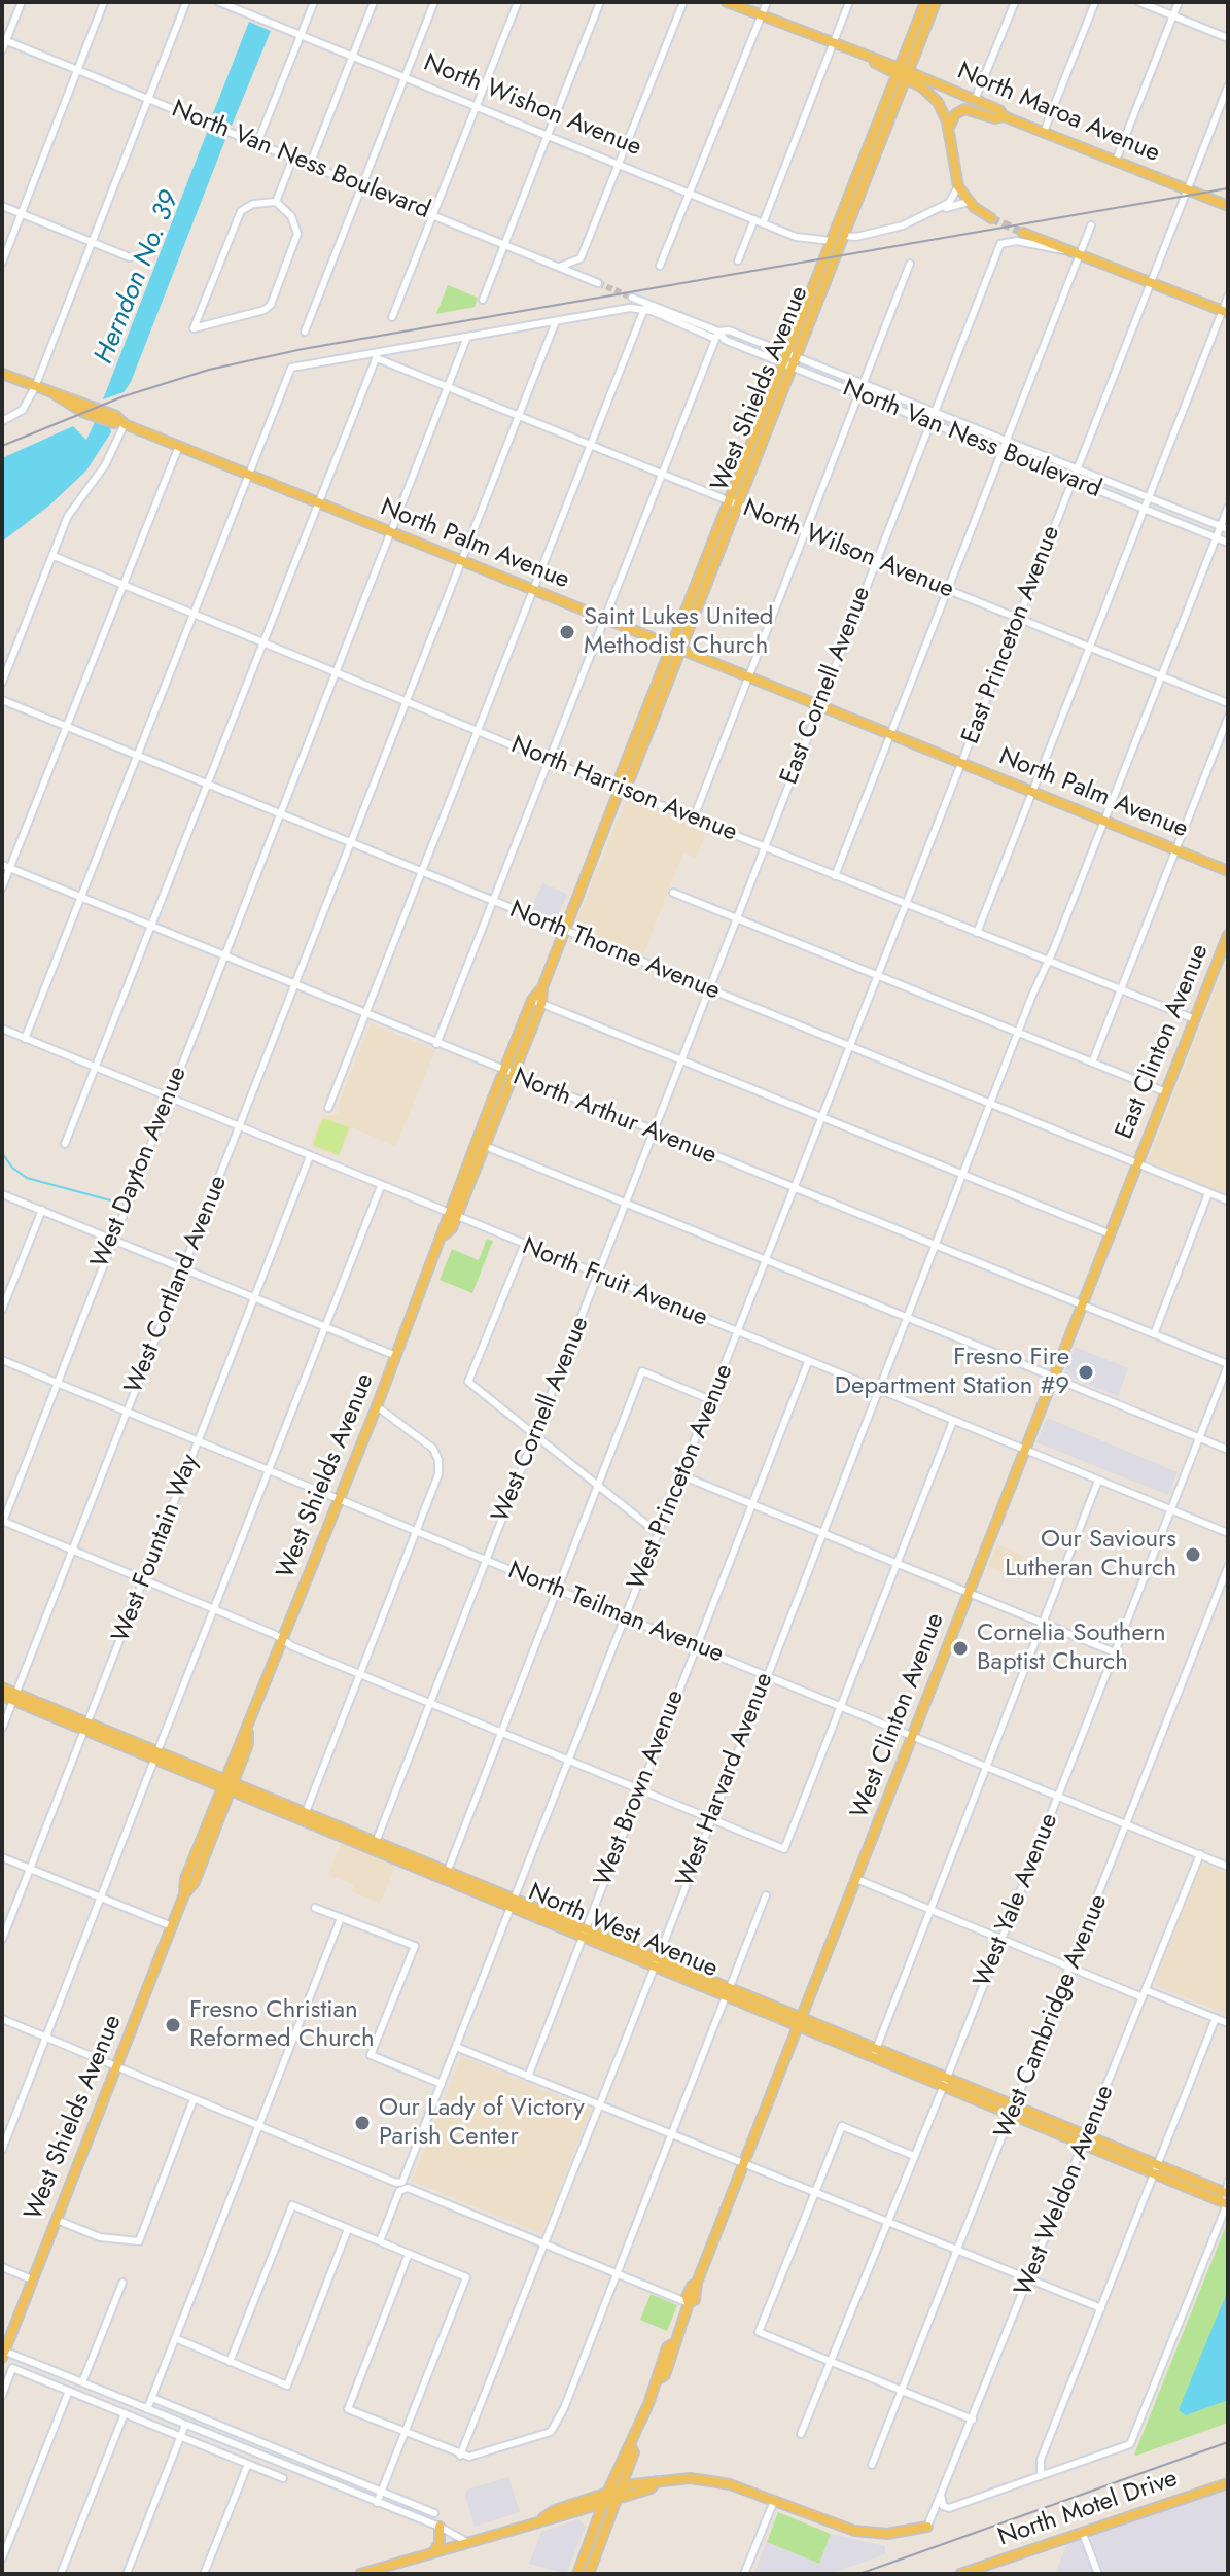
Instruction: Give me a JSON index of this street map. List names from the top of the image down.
{
  "streets": {
    "main road": [
      "North Maroa Avenue",
      "West Shields Avenue",
      "North Palm Avenue",
      "East Clinton Avenue",
      "West Clinton Avenue",
      "North West Avenue",
      "North Motel Drive"
    ],
    "street": [
      "North Wishon Avenue",
      "North Van Ness Boulevard",
      "North Wilson Avenue",
      "East Princeton Avenue",
      "East Cornell Avenue",
      "North Harrison Avenue",
      "North Thorne Avenue",
      "North Arthur Avenue",
      "West Dayton Avenue",
      "North Fruit Avenue",
      "West Cortland Avenue",
      "West Cornell Avenue",
      "West Princeton Avenue",
      "West Fountain Way",
      "North Teilman Avenue",
      "West Harvard Avenue",
      "West Brown Avenue",
      "West Yale Avenue",
      "West Cambridge Avenue",
      "West Weldon Avenue"
    ]
  },
  "crossings": [
    ["North Wishon Avenue", "West Shields Avenue"],
    ["North Maroa Avenue", "West Shields Avenue"],
    ["North Maroa Avenue", "East Princeton Avenue"],
    ["North Van Ness Boulevard", "West Shields Avenue"],
    ["North Van Ness Boulevard", "East Princeton Avenue"],
    ["North Van Ness Boulevard", "East Cornell Avenue"],
    ["North Van Ness Boulevard", "West Harvard Avenue"],
    ["West Shields Avenue", "North Palm Avenue"],
    ["West Shields Avenue", "North Wilson Avenue"],
    ["West Shields Avenue", "North Harrison Avenue"],
    ["West Shields Avenue", "North Thorne Avenue"],
    ["West Shields Avenue", "North Arthur Avenue"],
    ["West Shields Avenue", "North Fruit Avenue"],
    ["West Shields Avenue", "North Teilman Avenue"],
    ["West Shields Avenue", "North West Avenue"],
    ["North Palm Avenue", "East Princeton Avenue"],
    ["North Palm Avenue", "East Cornell Avenue"],
    ["North Palm Avenue", "West Dayton Avenue"],
    ["North Palm Avenue", "West Cortland Avenue"],
    ["North Palm Avenue", "West Harvard Avenue"],
    ["North Wilson Avenue", "East Princeton Avenue"],
    ["North Wilson Avenue", "East Cornell Avenue"],
    ["North Wilson Avenue", "West Dayton Avenue"],
    ["North Wilson Avenue", "West Cortland Avenue"],
    ["North Wilson Avenue", "West Harvard Avenue"],
    ["East Princeton Avenue", "North Harrison Avenue"],
    ["East Princeton Avenue", "North Thorne Avenue"],
    ["East Princeton Avenue", "West Princeton Avenue"],
    ["East Cornell Avenue", "North Harrison Avenue"],
    ["East Cornell Avenue", "North Thorne Avenue"],
    ["East Cornell Avenue", "West Cornell Avenue"],
    ["North Harrison Avenue", "East Clinton Avenue"],
    ["North Harrison Avenue", "West Dayton Avenue"],
    ["North Harrison Avenue", "West Cortland Avenue"],
    ["North Harrison Avenue", "West Harvard Avenue"],
    ["North Thorne Avenue", "East Clinton Avenue"],
    ["North Thorne Avenue", "West Dayton Avenue"],
    ["North Thorne Avenue", "West Cortland Avenue"],
    ["North Thorne Avenue", "West Cornell Avenue"],
    ["North Thorne Avenue", "West Princeton Avenue"],
    ["North Thorne Avenue", "West Clinton Avenue"],
    ["North Thorne Avenue", "West Harvard Avenue"],
    ["East Clinton Avenue", "West Clinton Avenue"],
    ["North Arthur Avenue", "West Dayton Avenue"],
    ["North Arthur Avenue", "West Cortland Avenue"],
    ["North Arthur Avenue", "West Cornell Avenue"],
    ["North Arthur Avenue", "West Princeton Avenue"],
    ["North Arthur Avenue", "West Clinton Avenue"],
    ["North Arthur Avenue", "West Harvard Avenue"],
    ["North Arthur Avenue", "West Yale Avenue"],
    ["West Dayton Avenue", "North Fruit Avenue"],
    ["West Dayton Avenue", "North Teilman Avenue"],
    ["North Fruit Avenue", "West Cortland Avenue"],
    ["North Fruit Avenue", "West Cornell Avenue"],
    ["North Fruit Avenue", "West Princeton Avenue"],
    ["North Fruit Avenue", "West Fountain Way"],
    ["North Fruit Avenue", "West Clinton Avenue"],
    ["North Fruit Avenue", "West Harvard Avenue"],
    ["North Fruit Avenue", "West Brown Avenue"],
    ["North Fruit Avenue", "West Yale Avenue"],
    ["West Cortland Avenue", "North Teilman Avenue"],
    ["West Cortland Avenue", "North West Avenue"],
    ["West Cornell Avenue", "North Teilman Avenue"],
    ["West Cornell Avenue", "North West Avenue"],
    ["West Princeton Avenue", "North Teilman Avenue"],
    ["West Princeton Avenue", "North West Avenue"],
    ["West Fountain Way", "North Teilman Avenue"],
    ["West Fountain Way", "North West Avenue"],
    ["North Teilman Avenue", "West Clinton Avenue"],
    ["North Teilman Avenue", "West Harvard Avenue"],
    ["North Teilman Avenue", "West Brown Avenue"],
    ["North Teilman Avenue", "West Yale Avenue"],
    ["North Teilman Avenue", "West Cambridge Avenue"],
    ["North Teilman Avenue", "West Weldon Avenue"],
    ["West Clinton Avenue", "North West Avenue"],
    ["West Harvard Avenue", "North West Avenue"],
    ["West Brown Avenue", "North West Avenue"],
    ["West Yale Avenue", "North West Avenue"],
    ["North West Avenue", "West Cambridge Avenue"],
    ["North West Avenue", "West Weldon Avenue"]
  ],
  "water": ["Herndon No. 39"],
  "places": [
    "Saint Lukes United Methodist Church",
    "Fresno Fire Department Station #9",
    "Our Saviours Lutheran Church",
    "Cornelia Southern Baptist Church",
    "Fresno Christian Reformed Church",
    "Our Lady of Victory Parish Center"
  ]
}
